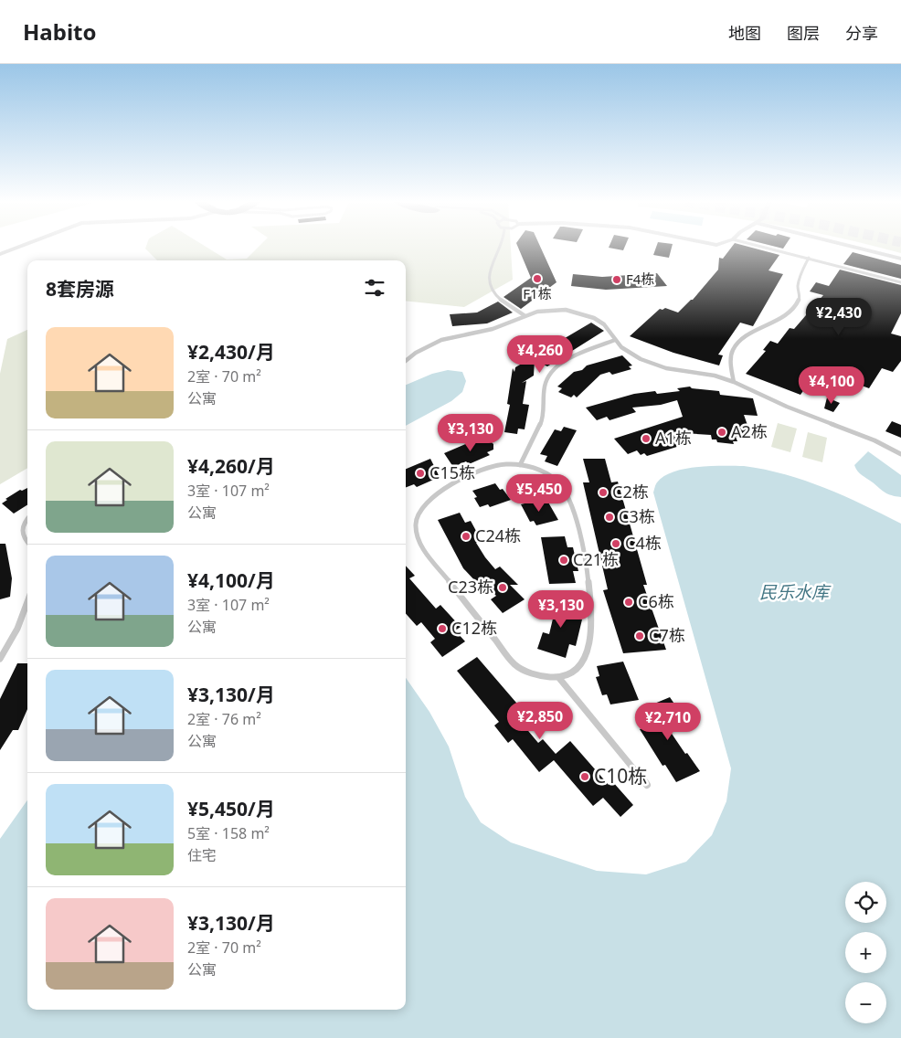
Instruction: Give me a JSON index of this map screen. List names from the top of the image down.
{
  "water": ["民乐水库"],
  "places": [
    "F1栋",
    "F4栋",
    "A2栋",
    "A1栋",
    "C15栋",
    "C2栋",
    "C3栋",
    "C24栋",
    "C4栋",
    "C21栋",
    "C23栋",
    "C6栋",
    "C12栋",
    "C7栋",
    "C10栋"
  ],
  "page": {
    "header": "Habito",
    "nav": ["地图", "图层", "分享"],
    "heading": "8套房源",
    "price": [
      "¥2,430",
      "¥4,260",
      "¥4,100",
      "¥3,130",
      "¥5,450",
      "¥3,130",
      "¥2,850",
      "¥2,710"
    ],
    "list": [
      {
        "name": "¥2,430/月",
        "note": "2室 · 70 m² · 公寓"
      },
      {
        "name": "¥4,260/月",
        "note": "3室 · 107 m² · 公寓"
      },
      {
        "name": "¥4,100/月",
        "note": "3室 · 107 m² · 公寓"
      },
      {
        "name": "¥3,130/月",
        "note": "2室 · 76 m² · 公寓"
      },
      {
        "name": "¥5,450/月",
        "note": "5室 · 158 m² · 住宅"
      },
      {
        "name": "¥3,130/月",
        "note": "2室 · 70 m² · 公寓"
      }
    ],
    "map_buttons": ["+", "−"]
  }
}
